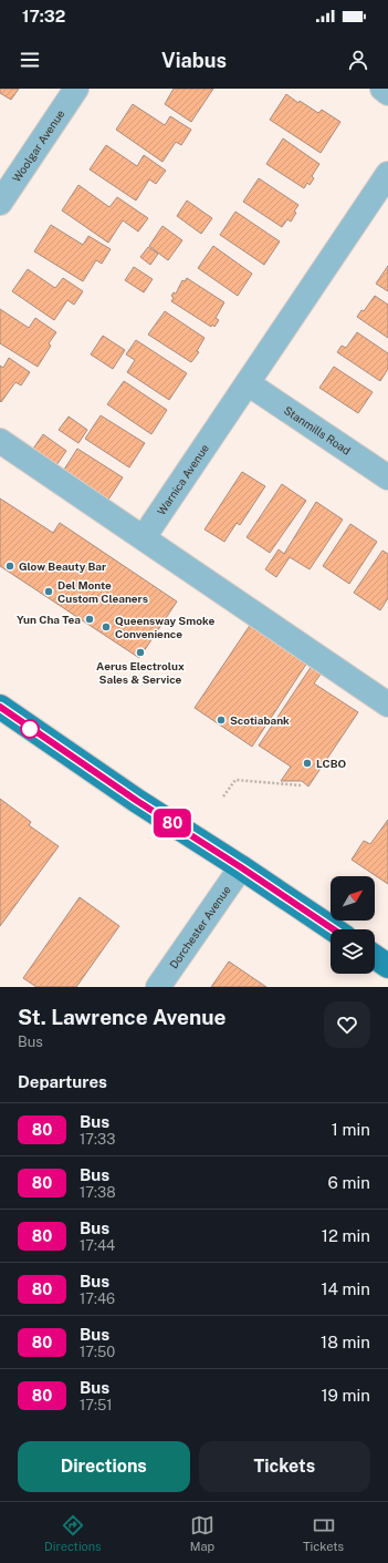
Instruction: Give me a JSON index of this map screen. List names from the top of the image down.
{
  "streets": {
    "street": [
      "Woolgar Avenue",
      "Stanmills Road",
      "Warnica Avenue",
      "Dorchester Avenue"
    ]
  },
  "crossings": [
    ["Stanmills Road", "Warnica Avenue"]
  ],
  "places": [
    "Glow Beauty Bar",
    "Del Monte Custom Cleaners",
    "Yun Cha Tea",
    "Queensway Smoke Convenience",
    "Aerus Electrolux Sales & Service",
    "Scotiabank",
    "LCBO"
  ],
  "lines": ["bus line 80"],
  "north": "top right",
  "page": {
    "status": "17:32",
    "header": "Viabus",
    "on_map": "80",
    "heading": [
      ["St. Lawrence Avenue", "Bus"],
      "Departures"
    ],
    "list": [
      {
        "mark": "80",
        "name": "Bus",
        "note": "17:33",
        "value": "1 min"
      },
      {
        "mark": "80",
        "name": "Bus",
        "note": "17:38",
        "value": "6 min"
      },
      {
        "mark": "80",
        "name": "Bus",
        "note": "17:44",
        "value": "12 min"
      },
      {
        "mark": "80",
        "name": "Bus",
        "note": "17:46",
        "value": "14 min"
      },
      {
        "mark": "80",
        "name": "Bus",
        "note": "17:50",
        "value": "18 min"
      },
      {
        "mark": "80",
        "name": "Bus",
        "note": "17:51",
        "value": "19 min"
      }
    ],
    "buttons": ["Directions", "Tickets"],
    "tabs": ["Directions", "Map", "Tickets"]
  }
}
